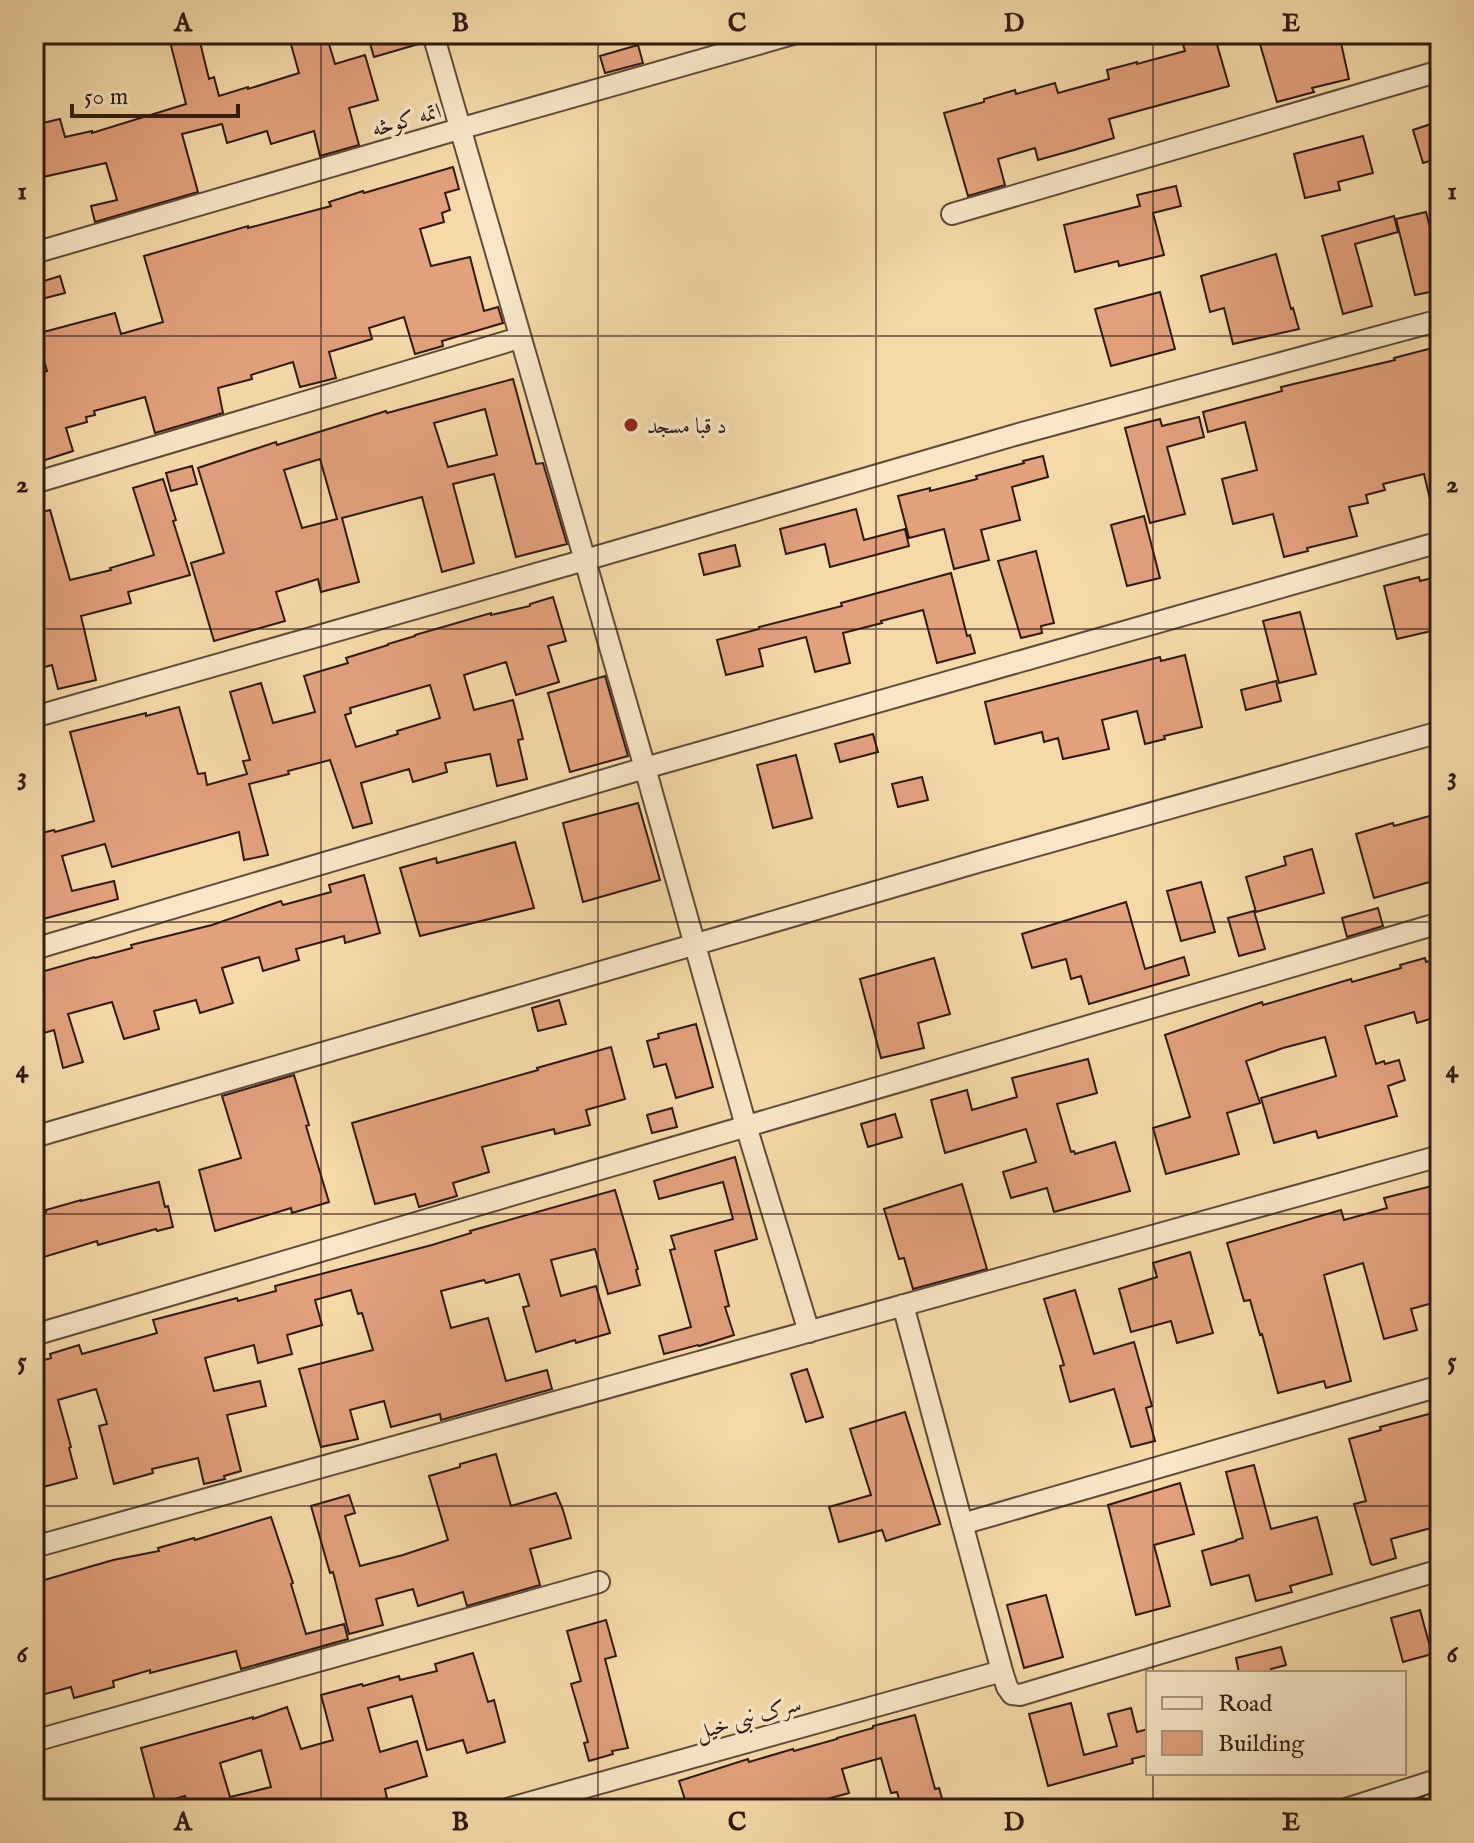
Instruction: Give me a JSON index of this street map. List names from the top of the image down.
{
  "streets": {
    "street": ["اتمه کوڅه", "سرک نبی خیل"]
  },
  "places": ["د قبا مسجد"],
  "legend": ["Road", "Building"],
  "scale_bar": "50 m",
  "grid": {
    "columns": [
      "A",
      "B",
      "C",
      "D",
      "E"
    ],
    "rows": [
      "1",
      "2",
      "3",
      "4",
      "5",
      "6"
    ]
  }
}
